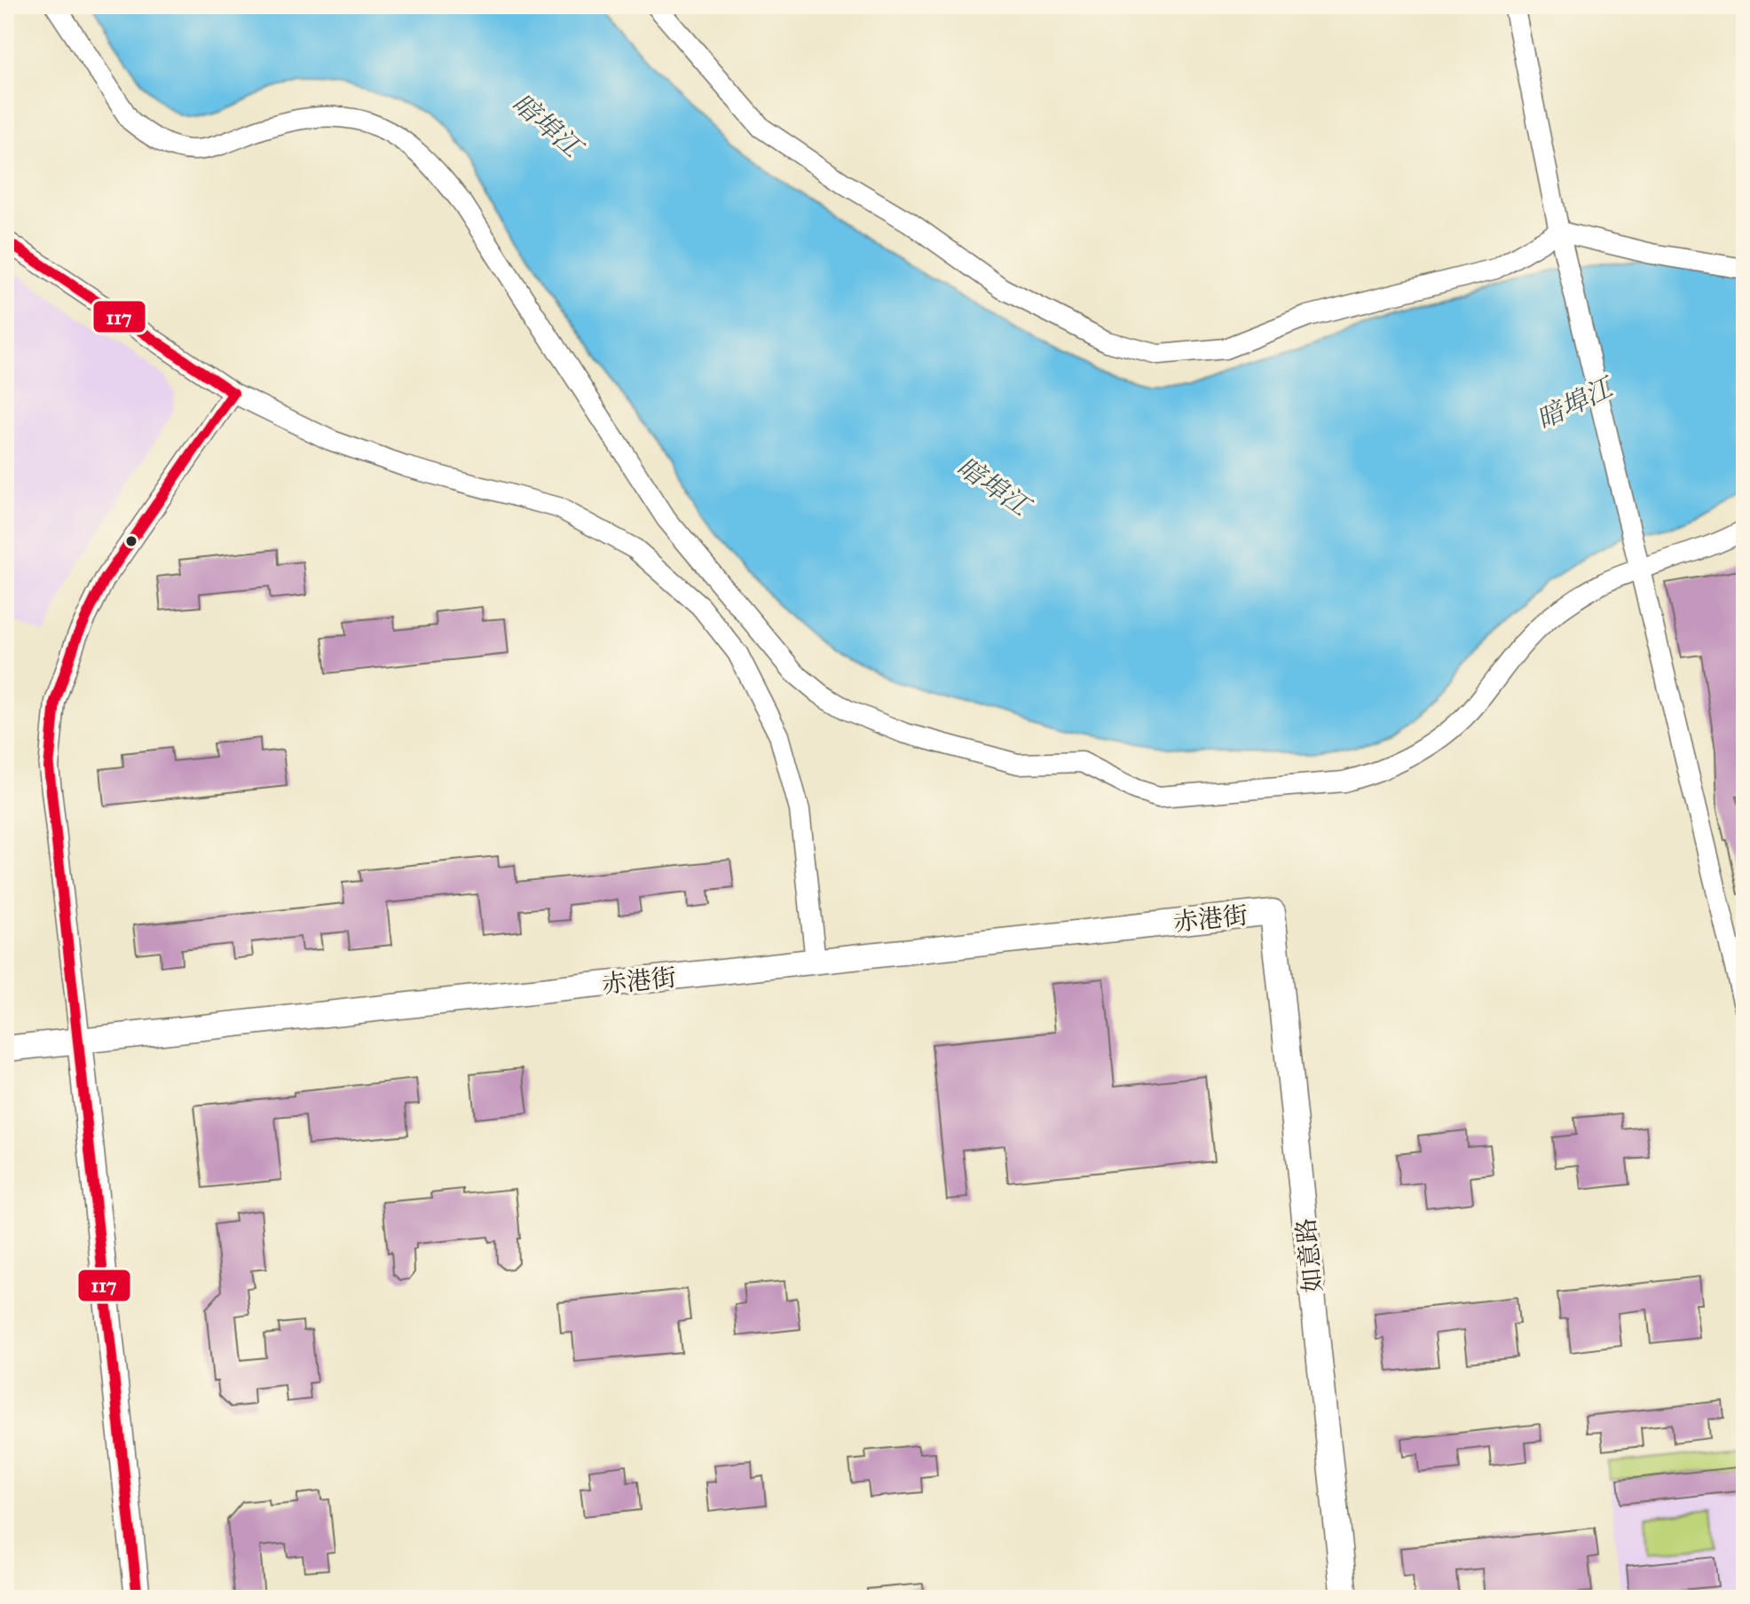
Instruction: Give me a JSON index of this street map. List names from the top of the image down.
{
  "streets": {
    "street": ["赤港街", "如意路"]
  },
  "crossings": [
    ["赤港街", "如意路"]
  ],
  "water": ["暗埠江"],
  "lines": ["transit line 117"]
}
